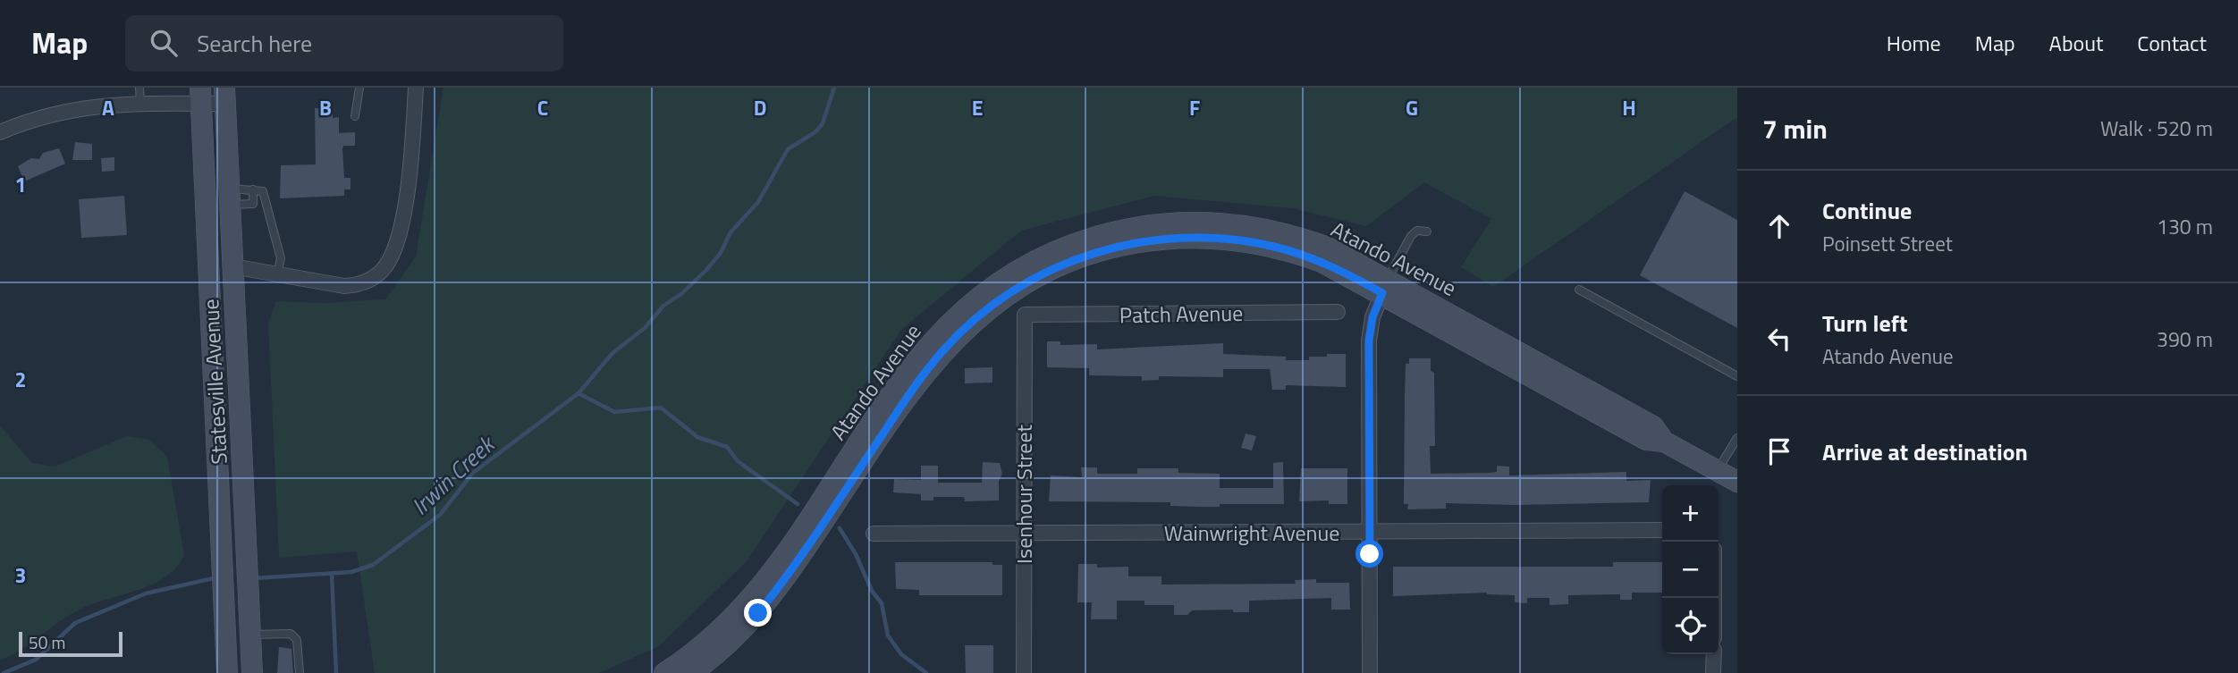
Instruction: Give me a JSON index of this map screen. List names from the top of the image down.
{
  "streets": {
    "main road": ["Atando Avenue", "Statesville Avenue"],
    "street": ["Patch Avenue", "Isenhour Street", "Wainwright Avenue"]
  },
  "crossings": [
    ["Patch Avenue", "Isenhour Street"],
    ["Isenhour Street", "Wainwright Avenue"]
  ],
  "water": ["Irwin Creek"],
  "scale_bar": "50 m",
  "page": {
    "header": "Map",
    "search": "Search here",
    "nav": [
      "Home",
      "Map",
      "About",
      "Contact"
    ],
    "heading": ["7 min", "Walk · 520 m"],
    "list": [
      ["Continue", "Poinsett Street", "130 m"],
      ["Turn left", "Atando Avenue", "390 m"],
      "Arrive at destination"
    ],
    "map_buttons": ["+", "−"],
    "scale": "50 m"
  },
  "grid": {
    "columns": [
      "A",
      "B",
      "C",
      "D",
      "E",
      "F",
      "G",
      "H"
    ],
    "rows": ["1", "2", "3"]
  }
}
